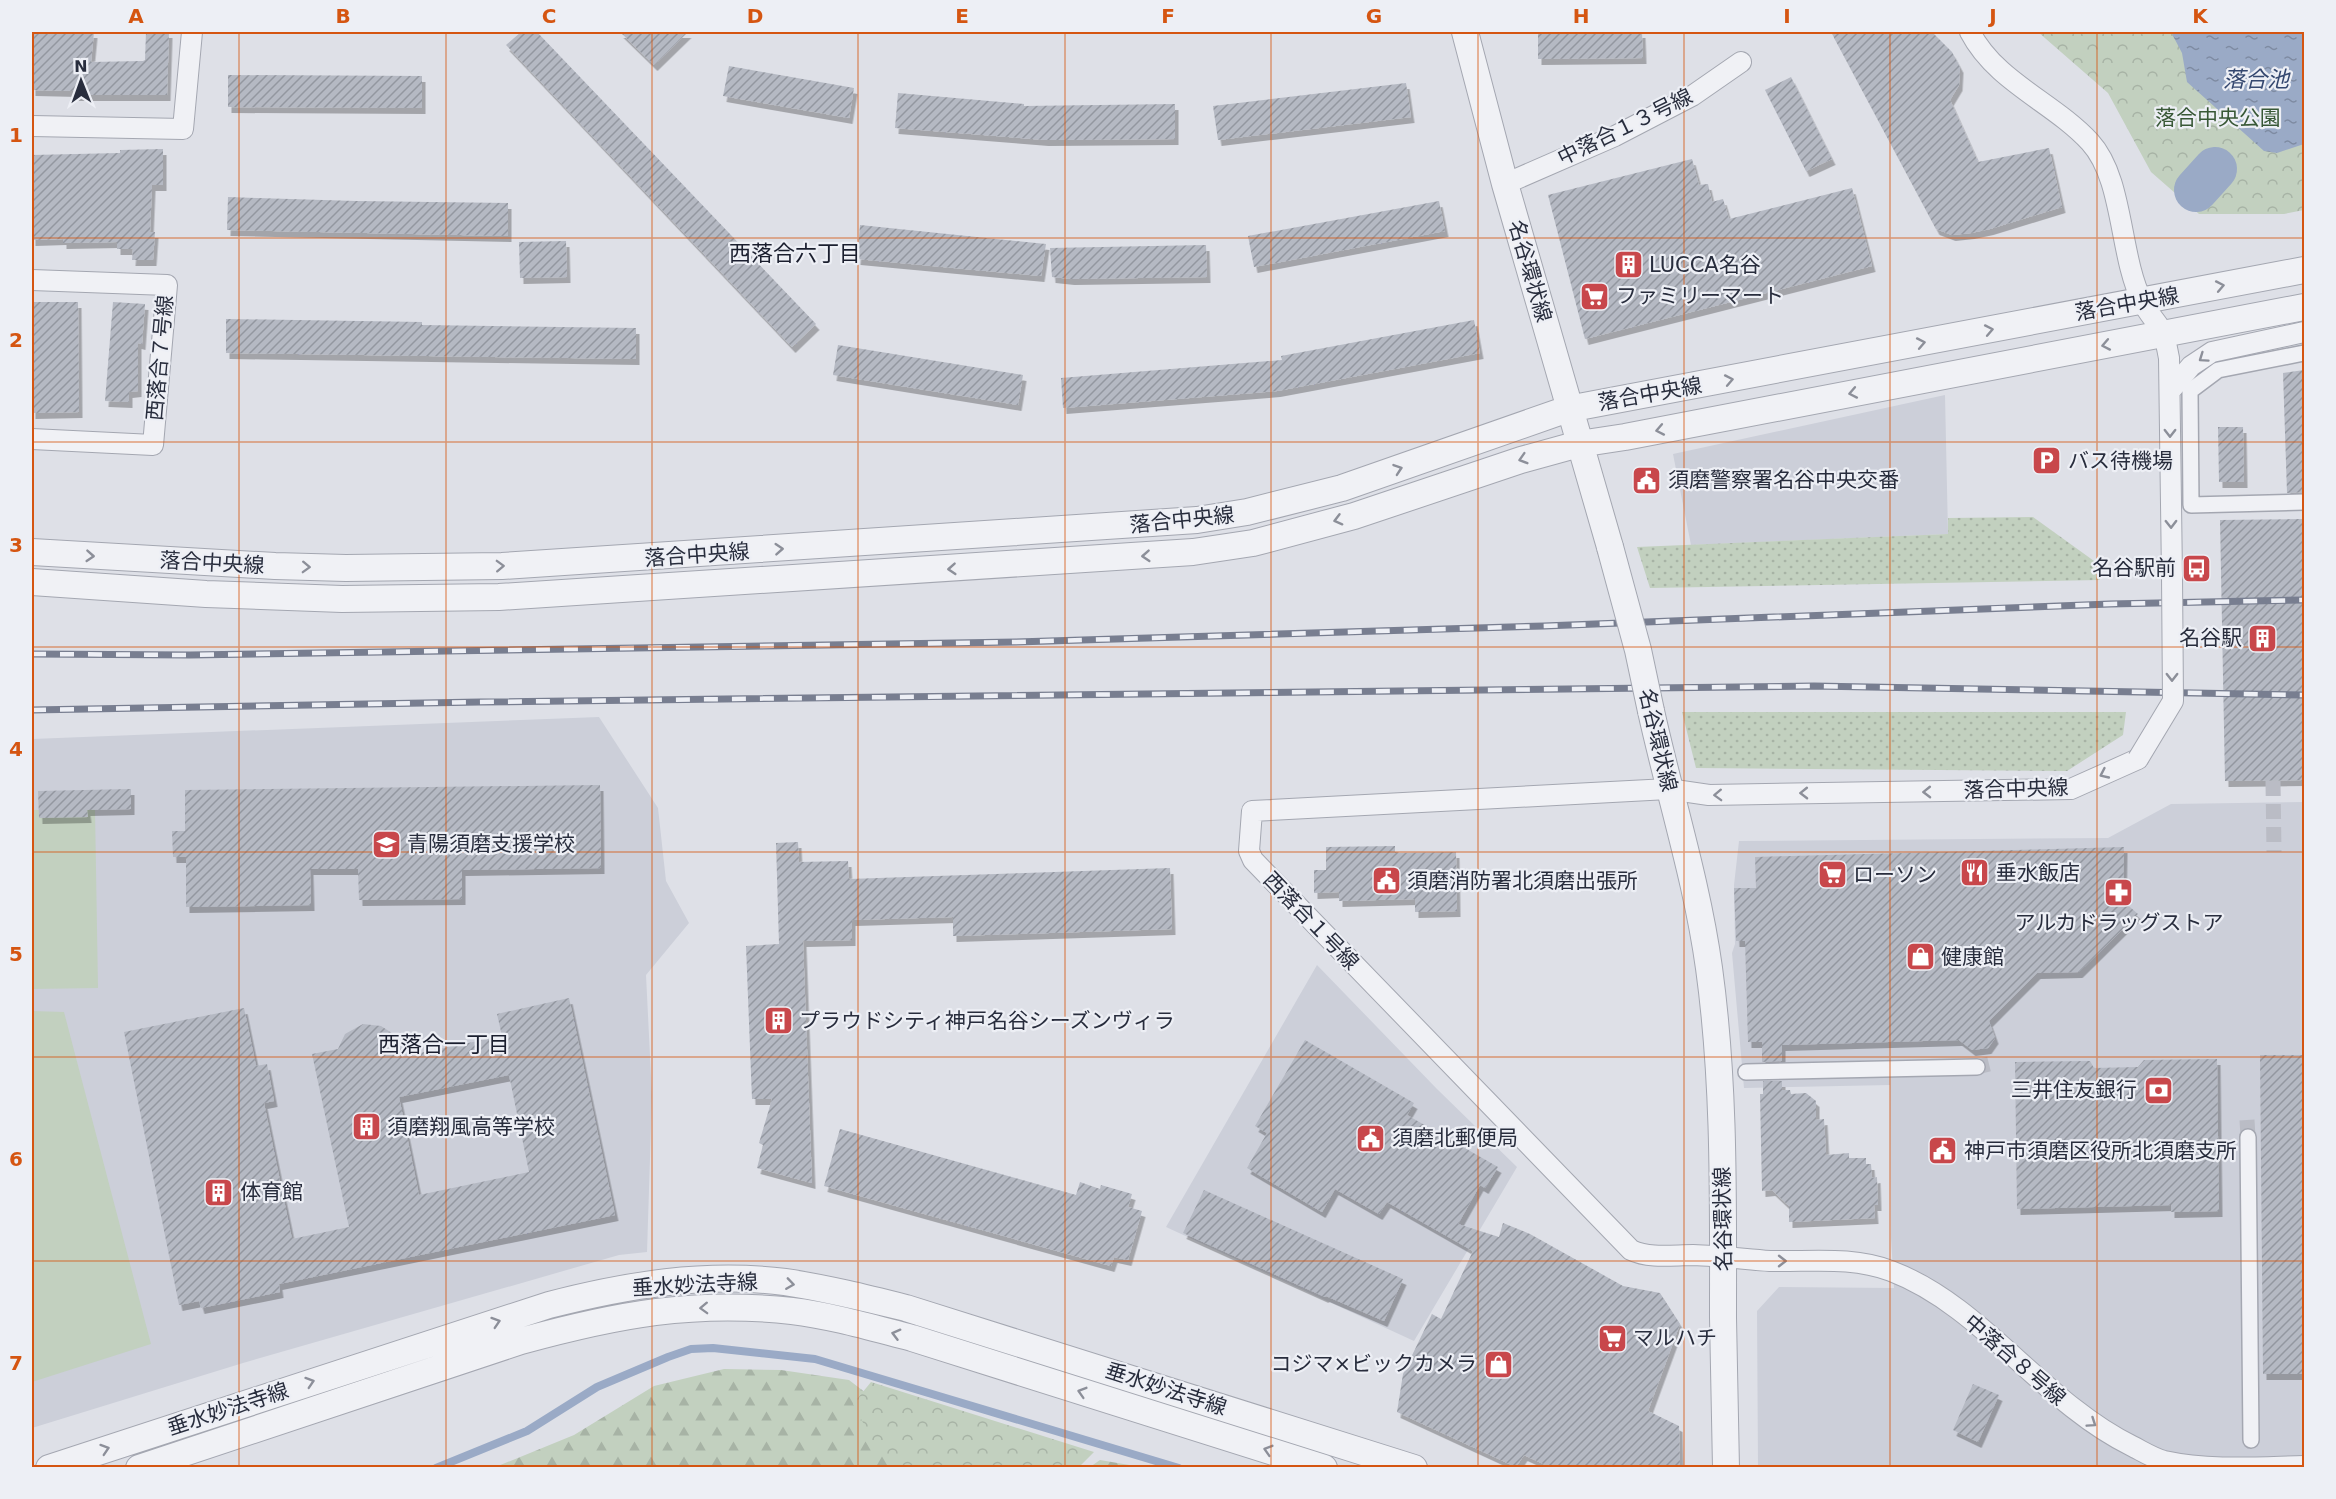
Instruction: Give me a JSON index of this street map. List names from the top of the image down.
{
  "streets": {
    "street": [
      "中落合１３号線",
      "名谷環状線",
      "落合中央線",
      "西落合７号線",
      "西落合１号線",
      "垂水妙法寺線",
      "中落合８号線"
    ]
  },
  "crossings": [
    ["中落合１３号線", "名谷環状線"],
    ["名谷環状線", "落合中央線"],
    ["名谷環状線", "西落合１号線"],
    ["名谷環状線", "中落合８号線"],
    ["落合中央線", "西落合１号線"],
    ["西落合１号線", "中落合８号線"]
  ],
  "one_way": ["中落合８号線"],
  "districts": ["西落合六丁目", "西落合一丁目"],
  "water": ["落合池"],
  "parks": ["落合中央公園"],
  "places": {
    "building": [
      "LUCCA名谷",
      "名谷駅",
      "プラウドシティ神戸名谷シーズンヴィラ",
      "須磨翔風高等学校",
      "体育館"
    ],
    "supermarket": ["ファミリーマート", "ローソン", "マルハチ"],
    "parking": ["バス待機場"],
    "public building": [
      "須磨警察署名谷中央交番",
      "須磨消防署北須磨出張所",
      "須磨北郵便局",
      "神戸市須磨区役所北須磨支所"
    ],
    "bus stop": ["名谷駅前"],
    "school or university": ["青陽須磨支援学校"],
    "restaurant": ["垂水飯店"],
    "pharmacy": ["アルカドラッグストア"],
    "shop": ["健康館", "コジマ×ビックカメラ"],
    "bank": ["三井住友銀行"]
  },
  "north": "top",
  "grid": {
    "columns": [
      "A",
      "B",
      "C",
      "D",
      "E",
      "F",
      "G",
      "H",
      "I",
      "J",
      "K"
    ],
    "rows": [
      "1",
      "2",
      "3",
      "4",
      "5",
      "6",
      "7"
    ]
  }
}
